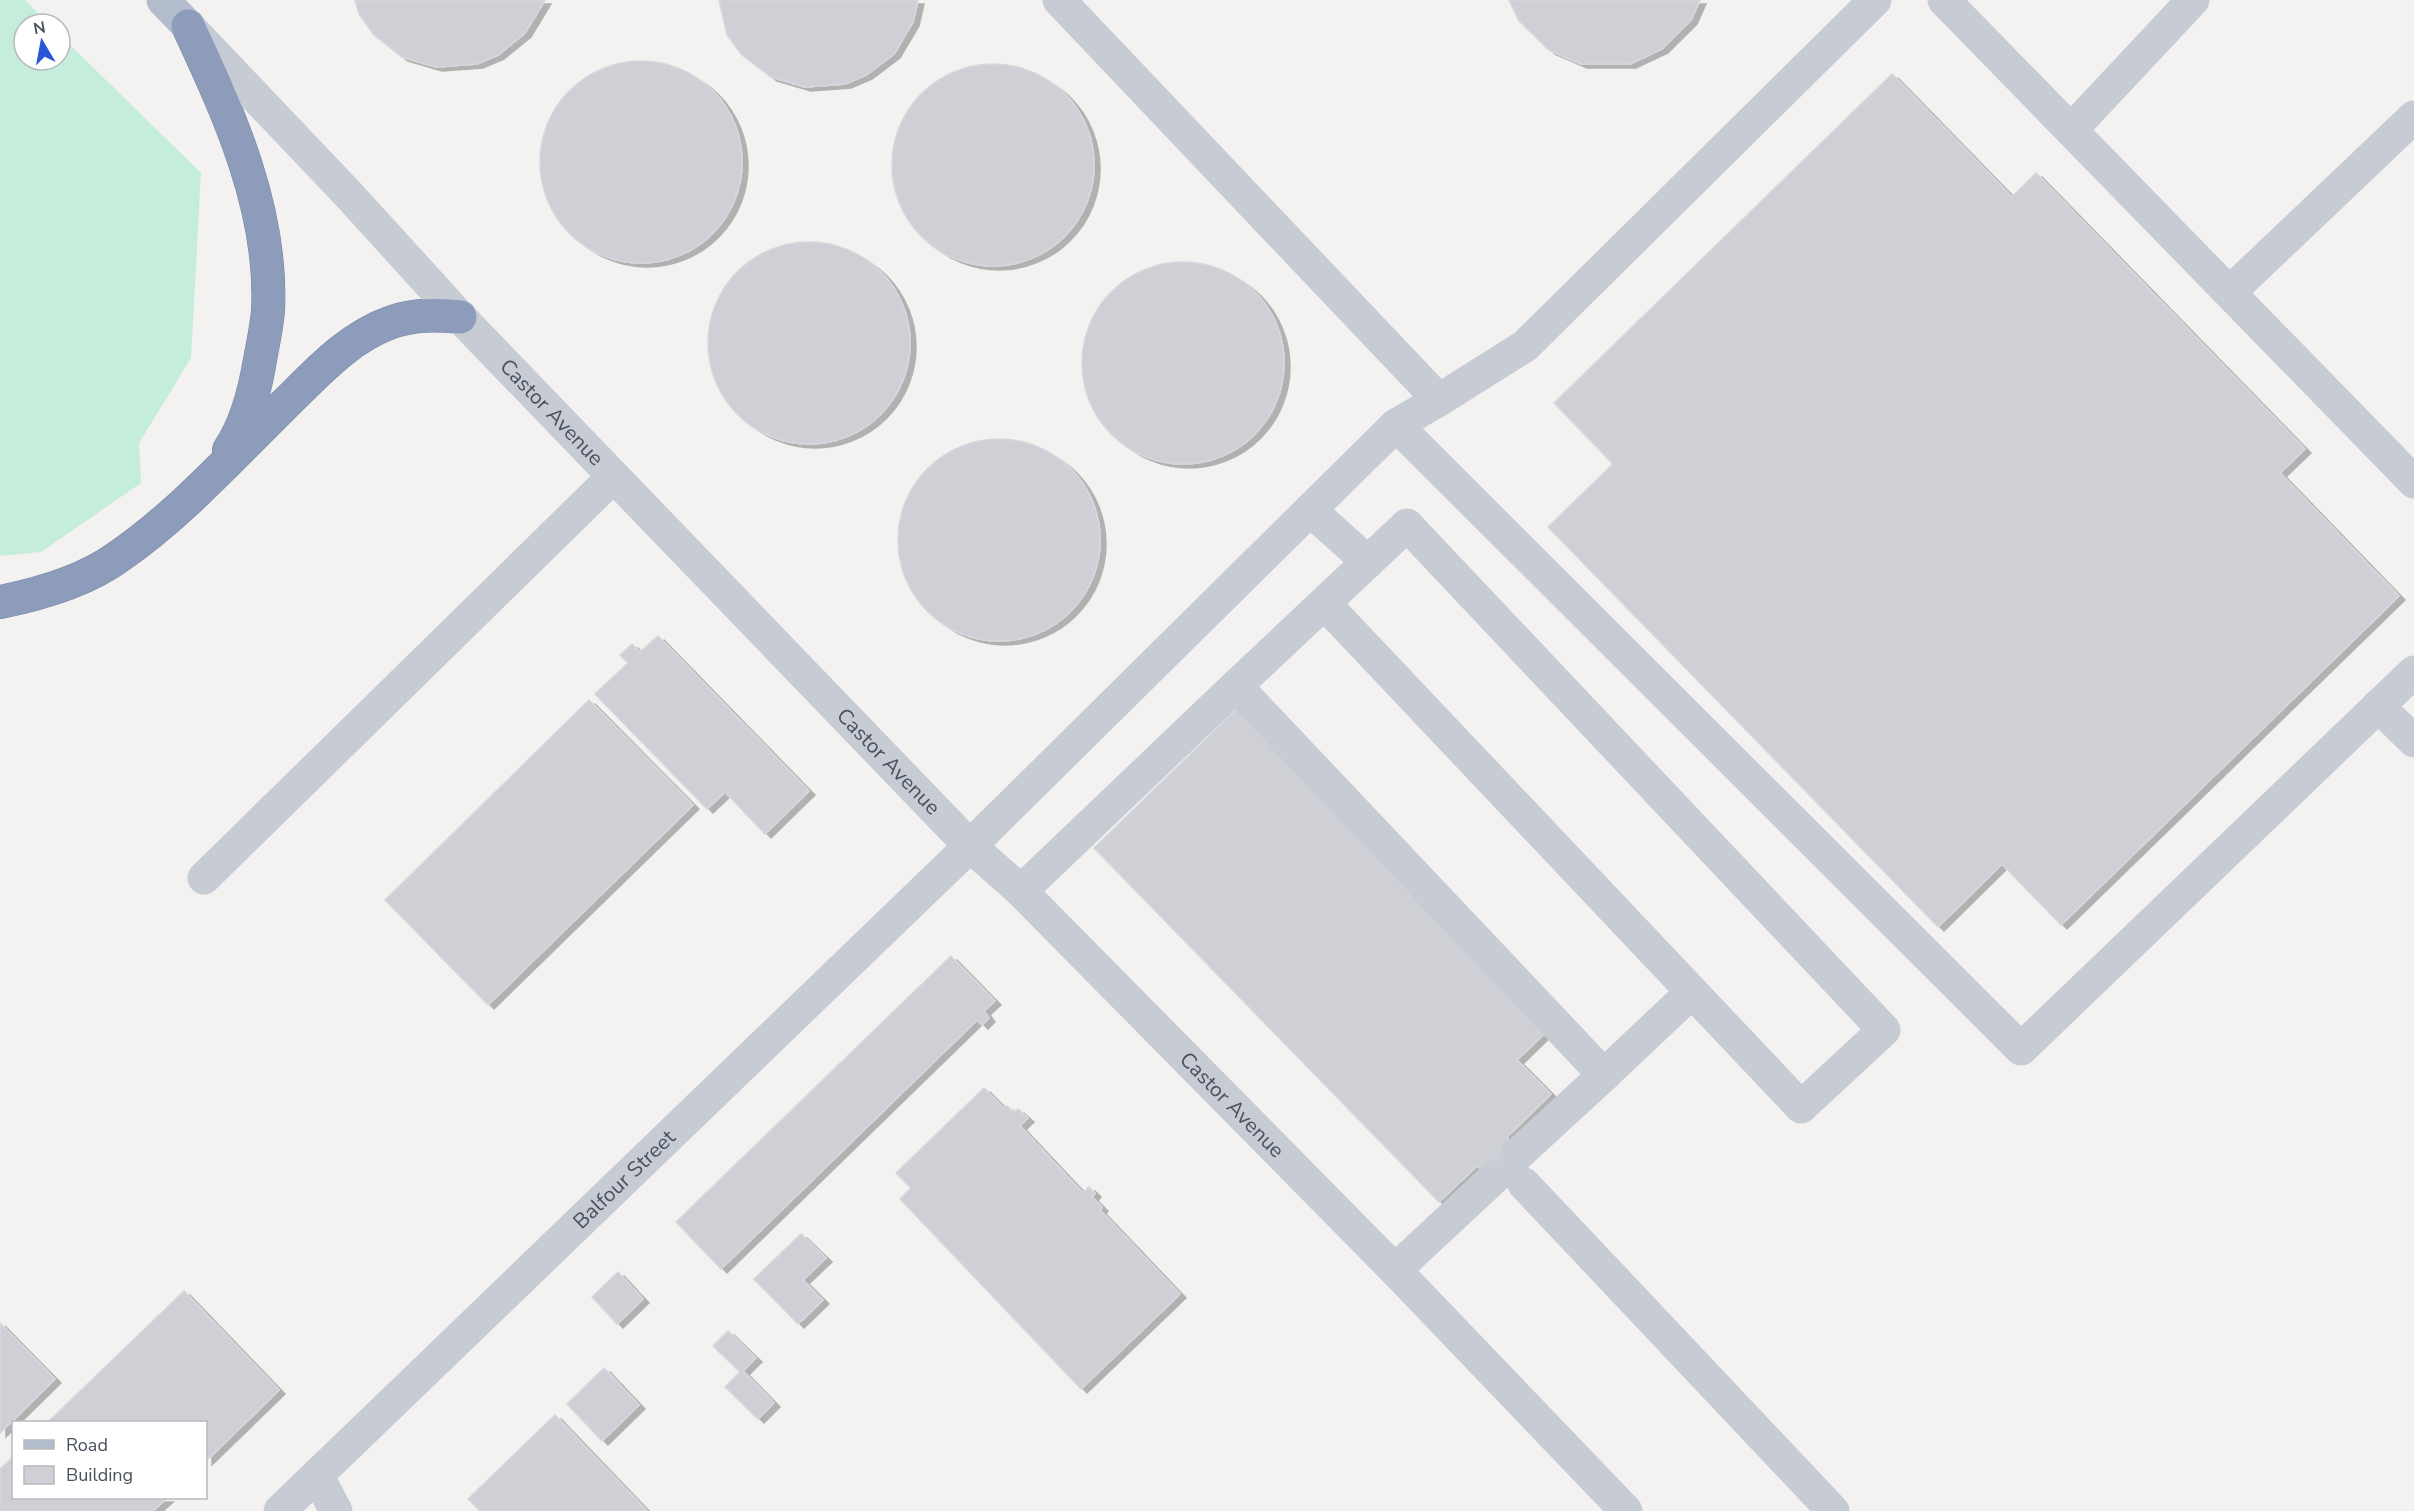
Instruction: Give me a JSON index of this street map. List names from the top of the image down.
{
  "streets": {
    "main road": ["Castor Avenue"],
    "street": ["Balfour Street"]
  },
  "crossings": [
    ["Castor Avenue", "Balfour Street"]
  ],
  "legend": ["Road", "Building"],
  "north": "top"
}
